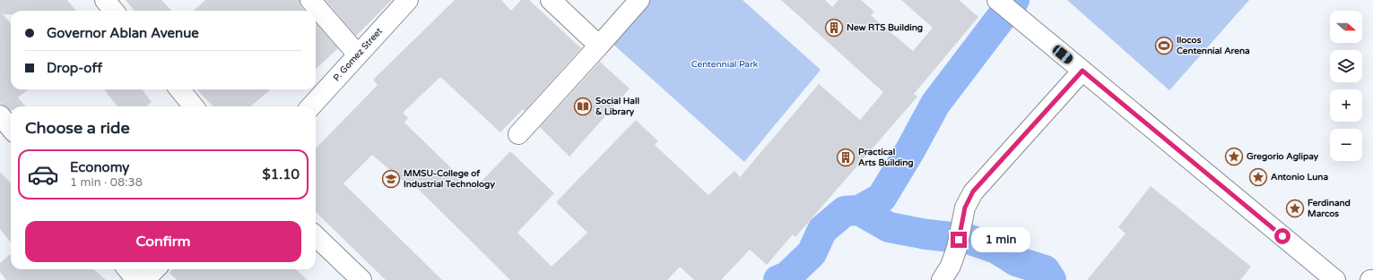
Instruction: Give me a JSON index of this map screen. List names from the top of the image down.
{
  "streets": {
    "main road": ["P. Gomez Street"]
  },
  "parks": ["Centennial Park"],
  "places": {
    "building": ["New RTS Building", "Practical Arts Building"],
    "sports": ["Ilocos Centennial Arena"],
    "library": ["Social Hall & Library"],
    "place": ["Gregorio Aglipay", "Antonio Luna", "Ferdinand Marcos"],
    "school or university": ["MMSU-College of Industrial Technology"]
  },
  "north": "right",
  "page": {
    "map_buttons": ["+", "−"],
    "banner": ["Governor Ablan Avenue", "Drop-off"],
    "heading": "Choose a ride",
    "list": [
      {
        "name": "Economy",
        "note": "1 min · 08:38",
        "value": "$1.10"
      }
    ],
    "buttons": "Confirm",
    "bubble": "1 min"
  }
}
